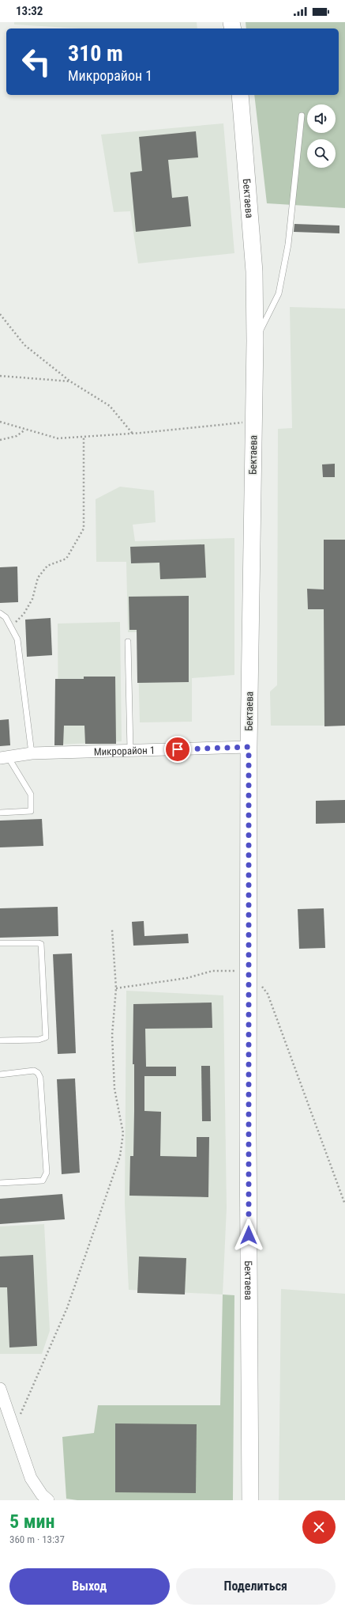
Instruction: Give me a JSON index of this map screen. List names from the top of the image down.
{
  "streets": {
    "street": ["Бектаева", "Микрорайон 1"]
  },
  "crossings": [
    ["Бектаева", "Микрорайон 1"]
  ],
  "page": {
    "status": "13:32",
    "turn": ["310 m", "Микрорайон 1"],
    "heading": ["5 мин", "360 m · 13:37"],
    "buttons": ["Выход", "Поделиться"]
  }
}
